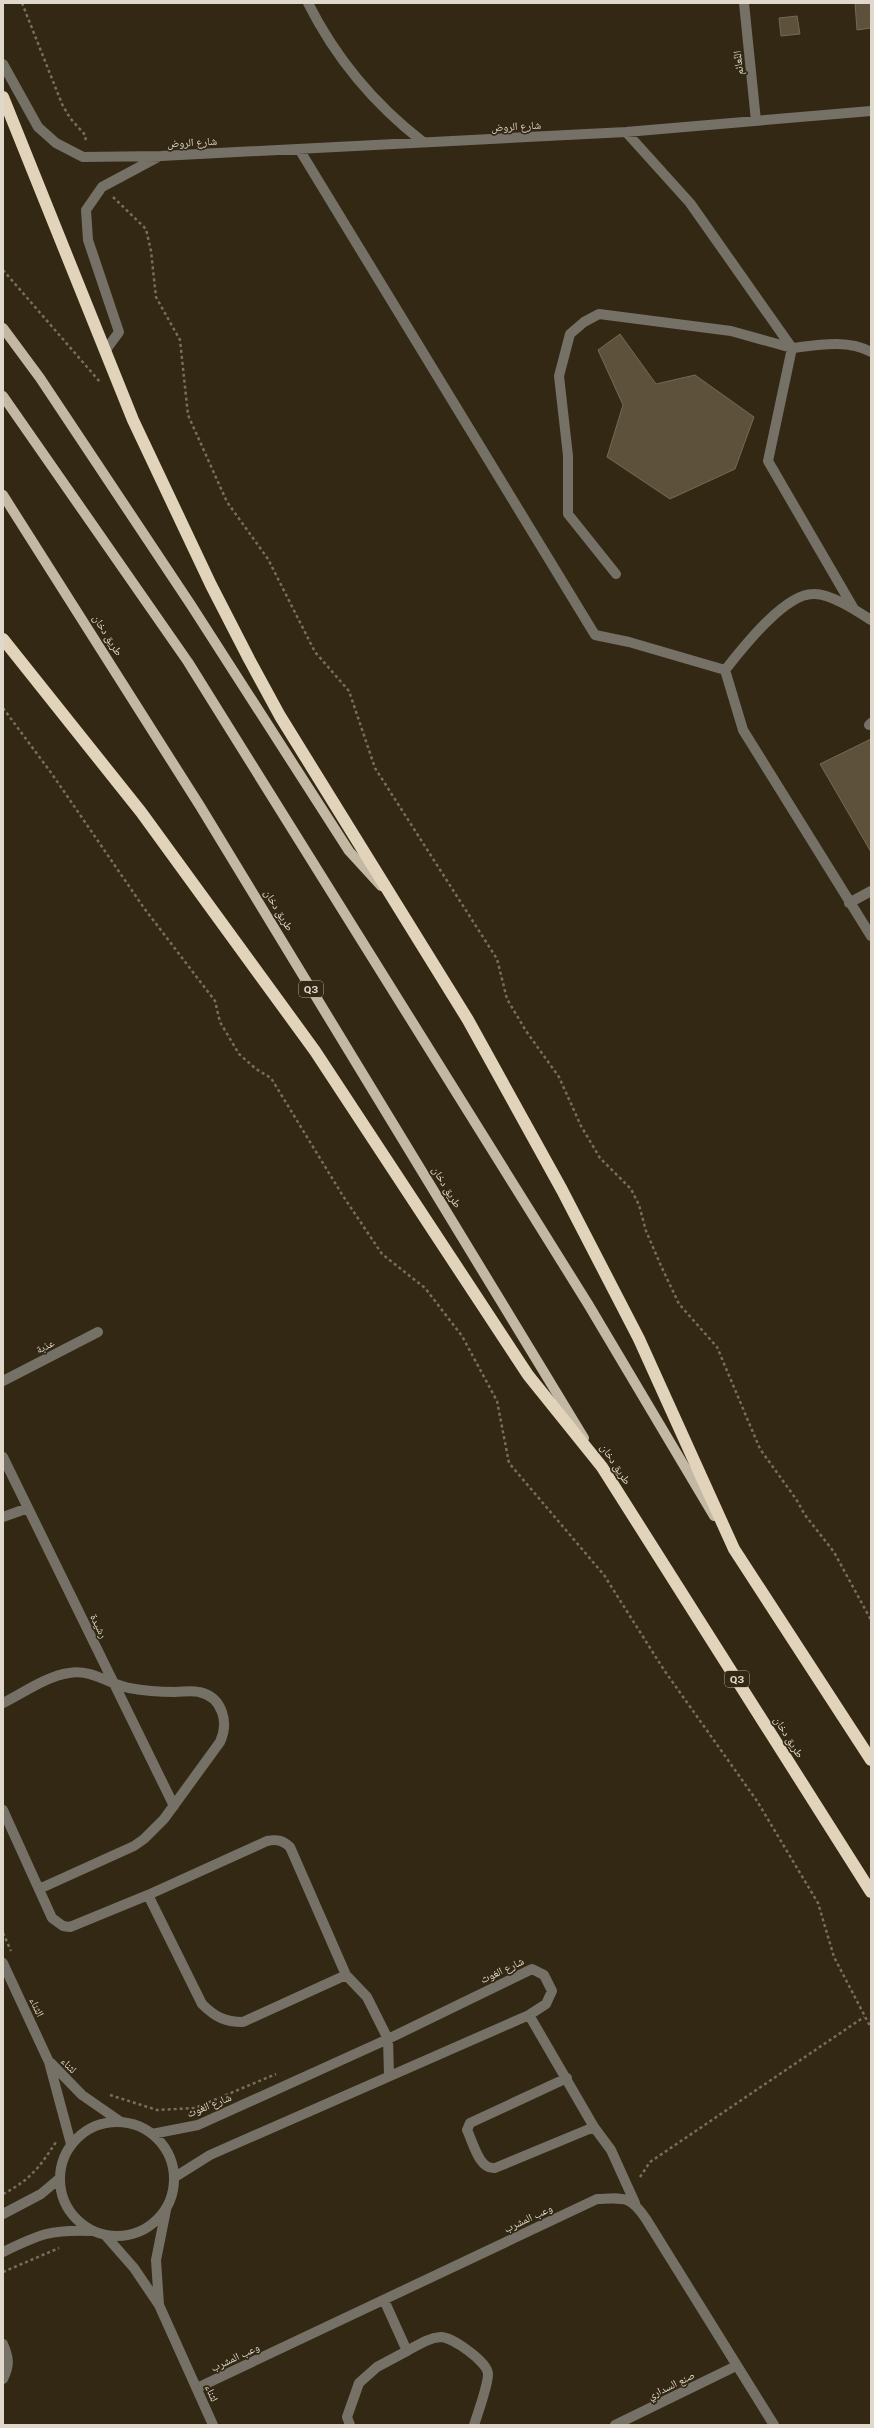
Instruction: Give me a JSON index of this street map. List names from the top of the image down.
{
  "streets": {
    "highway": ["طريق دخان", "Q3"],
    "street": [
      "النًعائم",
      "شارع الروض",
      "عذبة",
      "رشيدة",
      "شارع الغوث",
      "الثناء",
      "لثناء",
      "وعب المشرب",
      "صنع السداري"
    ]
  },
  "crossings": [
    ["النًعائم", "شارع الروض"],
    ["شارع الغوث", "لثناء"],
    ["الثناء", "لثناء"],
    ["لثناء", "وعب المشرب"]
  ]
}
